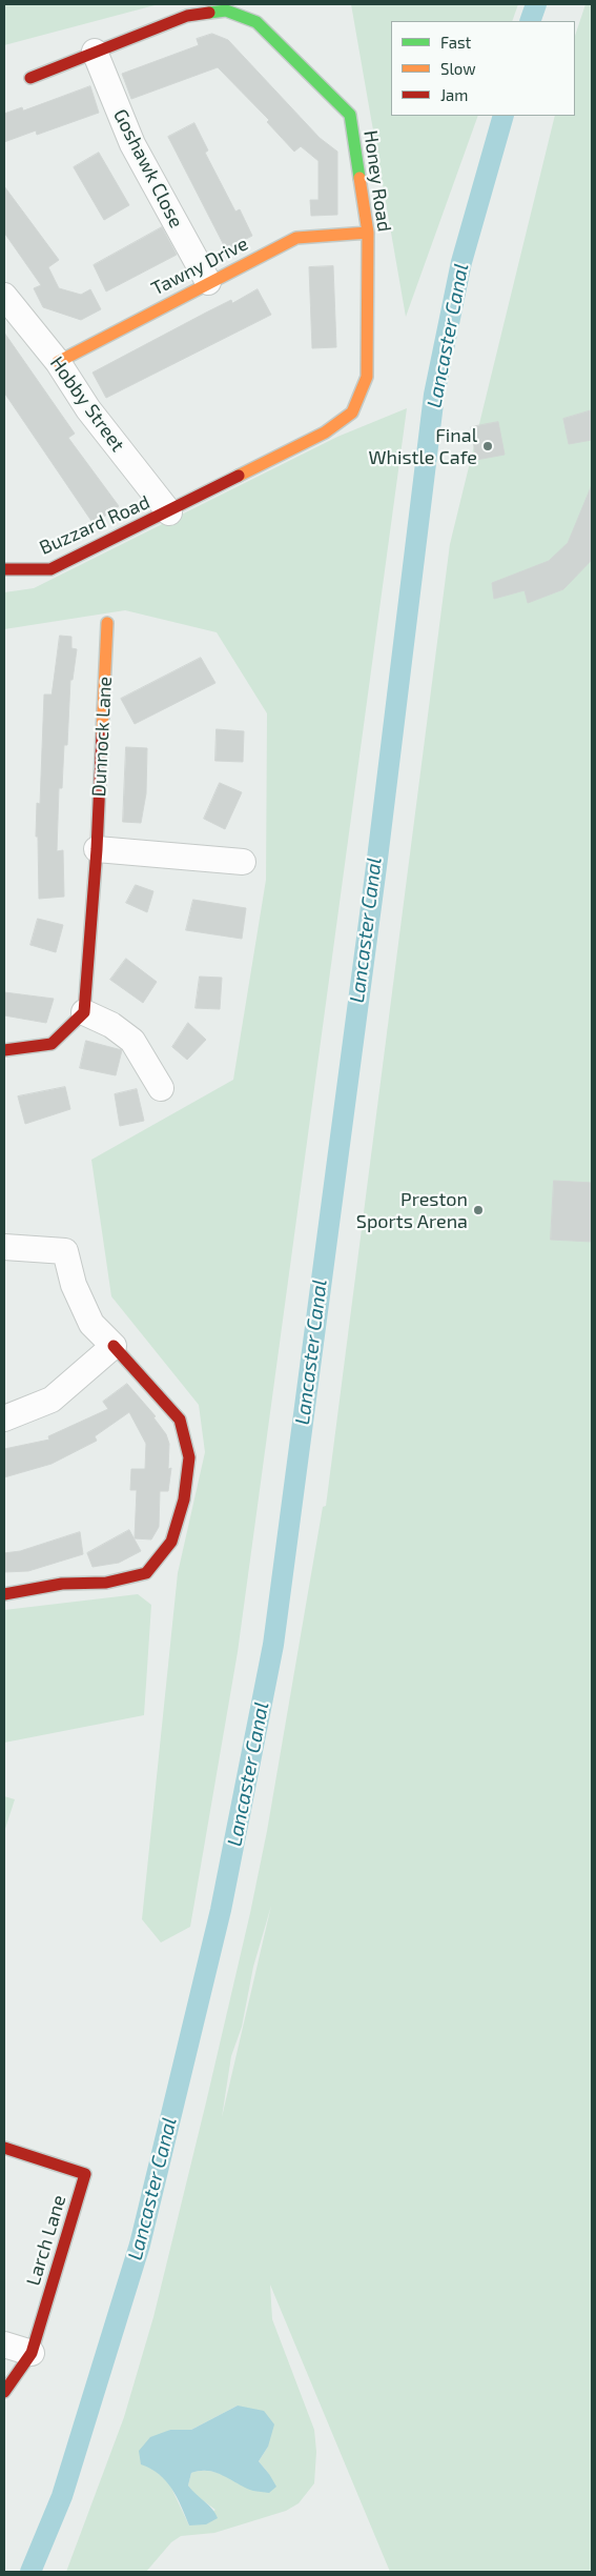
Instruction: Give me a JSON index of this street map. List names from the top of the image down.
{
  "streets": {
    "street": [
      "Goshawk Close",
      "Honey Road",
      "Tawny Drive",
      "Hobby Street",
      "Buzzard Road",
      "Dunnock Lane",
      "Larch Lane"
    ]
  },
  "crossings": [
    ["Goshawk Close", "Honey Road"],
    ["Goshawk Close", "Tawny Drive"],
    ["Honey Road", "Tawny Drive"],
    ["Honey Road", "Hobby Street"],
    ["Honey Road", "Buzzard Road"],
    ["Tawny Drive", "Hobby Street"],
    ["Hobby Street", "Buzzard Road"]
  ],
  "water": ["Lancaster Canal"],
  "places": ["Final Whistle Cafe", "Preston Sports Arena"],
  "legend": ["Fast", "Slow", "Jam"]
}
